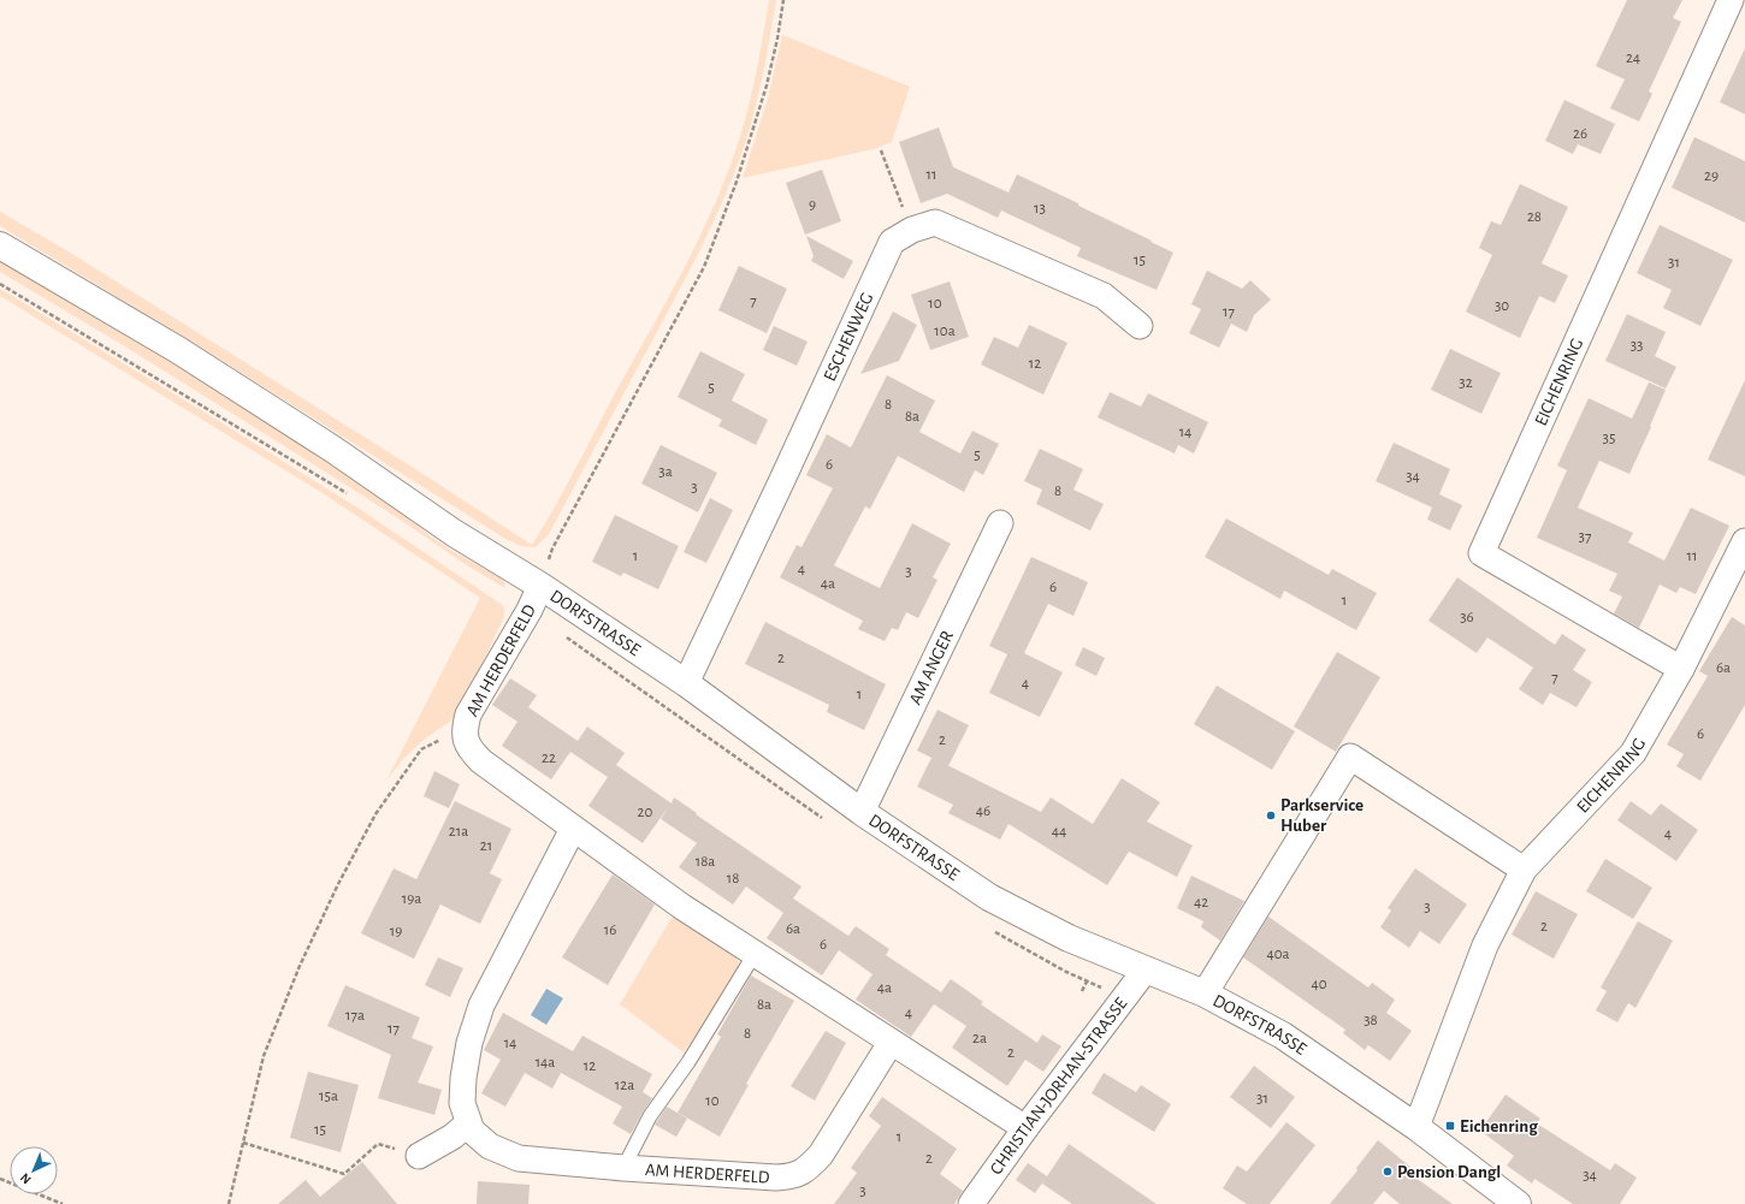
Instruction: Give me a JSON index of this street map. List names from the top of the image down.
{
  "streets": {
    "street": [
      "ESCHENWEG",
      "EICHENRING",
      "DORFSTRASSE",
      "AM HERDERFELD",
      "AM ANGER",
      "CHRISTIAN-JORHAN-STRASSE"
    ]
  },
  "crossings": [
    ["ESCHENWEG", "DORFSTRASSE"],
    ["EICHENRING", "DORFSTRASSE"],
    ["DORFSTRASSE", "AM HERDERFELD"],
    ["DORFSTRASSE", "AM ANGER"],
    ["DORFSTRASSE", "CHRISTIAN-JORHAN-STRASSE"],
    ["AM HERDERFELD", "CHRISTIAN-JORHAN-STRASSE"]
  ],
  "places": {
    "other": ["Parkservice Huber", "Pension Dangl"],
    "transit": ["Eichenring"]
  },
  "house_numbers": [
    "24",
    "26",
    "11",
    "29",
    "9",
    "13",
    "28",
    "15",
    "31",
    "7",
    "10",
    "30",
    "17",
    "10a",
    "33",
    "12",
    "32",
    "5",
    "8",
    "8a",
    "14",
    "35",
    "5",
    "6",
    "3a",
    "34",
    "3",
    "8",
    "37",
    "1",
    "11",
    "4",
    "3",
    "4a",
    "6",
    "1",
    "36",
    "2",
    "6a",
    "7",
    "4",
    "1",
    "6",
    "2",
    "22",
    "46",
    "20",
    "21a",
    "44",
    "4",
    "21",
    "18a",
    "18",
    "19a",
    "42",
    "3",
    "2",
    "6a",
    "16",
    "19",
    "6",
    "40a",
    "40",
    "4a",
    "8a",
    "4",
    "17a",
    "38",
    "17",
    "8",
    "2a",
    "14",
    "2",
    "14a",
    "12",
    "12a",
    "15a",
    "31",
    "10",
    "15",
    "1",
    "2",
    "34",
    "3"
  ],
  "north": "bottom left"
}
